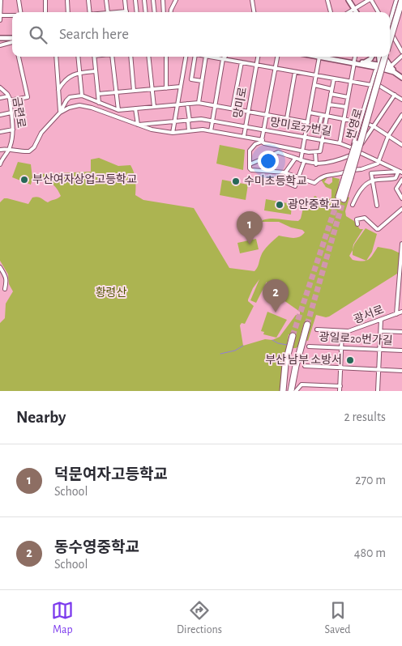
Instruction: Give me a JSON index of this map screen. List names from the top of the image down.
{
  "streets": {
    "highway": ["번영로"],
    "street": [
      "망미로",
      "금련로",
      "망미로27번길",
      "광서로",
      "광일로20번가길"
    ]
  },
  "crossings": [
    ["망미로", "망미로27번길"]
  ],
  "parks": ["황령산"],
  "places": [
    "부산여자상업고등학교",
    "수미초등학교",
    "광안중학교",
    "부산 남부 소방서"
  ],
  "page": {
    "search": "Search here",
    "pins": ["1", "2"],
    "heading": ["Nearby", "2 results"],
    "list": [
      {
        "mark": "1",
        "name": "덕문여자고등학교",
        "note": "School",
        "value": "270 m"
      },
      {
        "mark": "2",
        "name": "동수영중학교",
        "note": "School",
        "value": "480 m"
      }
    ],
    "nav": ["Map", "Directions", "Saved"]
  }
}
